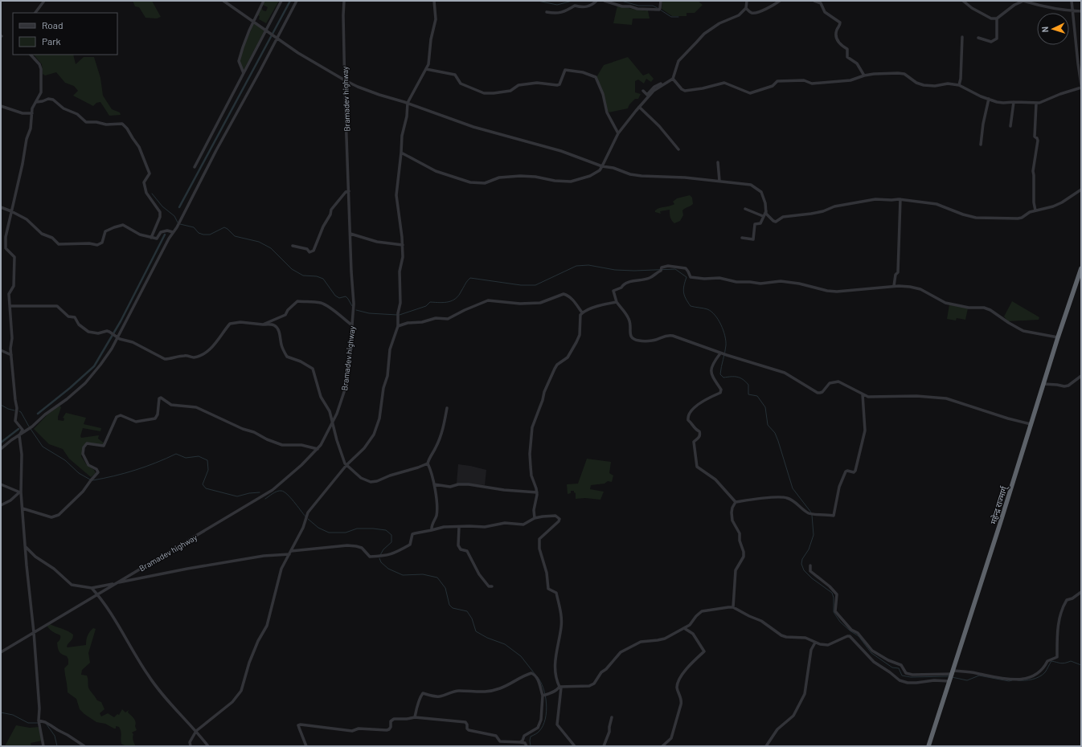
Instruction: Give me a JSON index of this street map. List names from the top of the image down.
{
  "streets": {
    "highway": ["महेन्द्र राज्मार्ग्"],
    "street": ["Bramadev highway"]
  },
  "legend": ["Road", "Park"],
  "north": "left"
}
